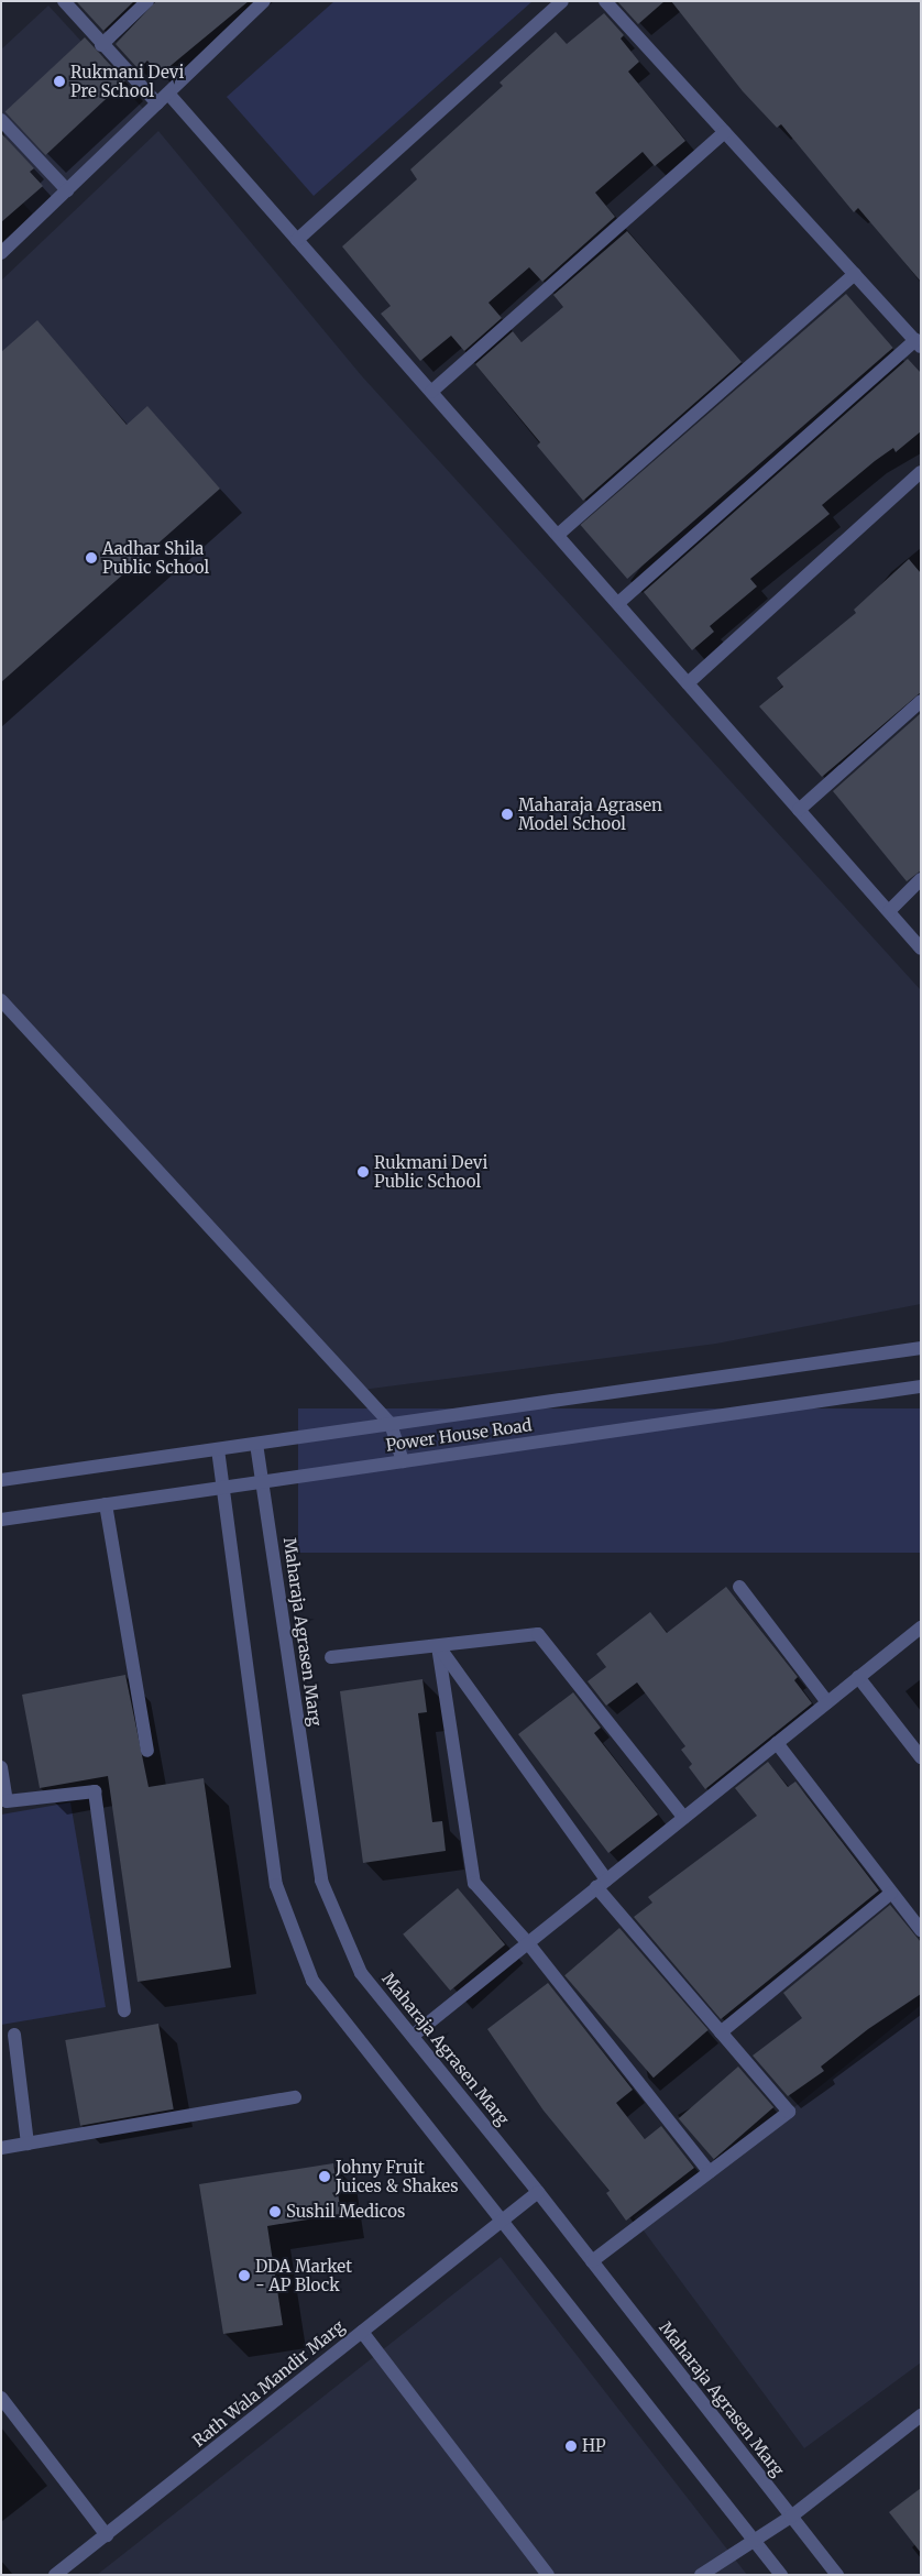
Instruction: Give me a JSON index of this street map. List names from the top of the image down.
{
  "streets": {
    "street": ["Power House Road", "Maharaja Agrasen Marg", "Rath Wala Mandir Marg"]
  },
  "crossings": [
    ["Power House Road", "Maharaja Agrasen Marg"],
    ["Maharaja Agrasen Marg", "Rath Wala Mandir Marg"]
  ],
  "places": [
    "Rukmani Devi Pre School",
    "Aadhar Shila Public School",
    "Maharaja Agrasen Model School",
    "Rukmani Devi Public School",
    "Johny Fruit Juices & Shakes",
    "Sushil Medicos",
    "DDA Market - AP Block",
    "HP"
  ]
}
